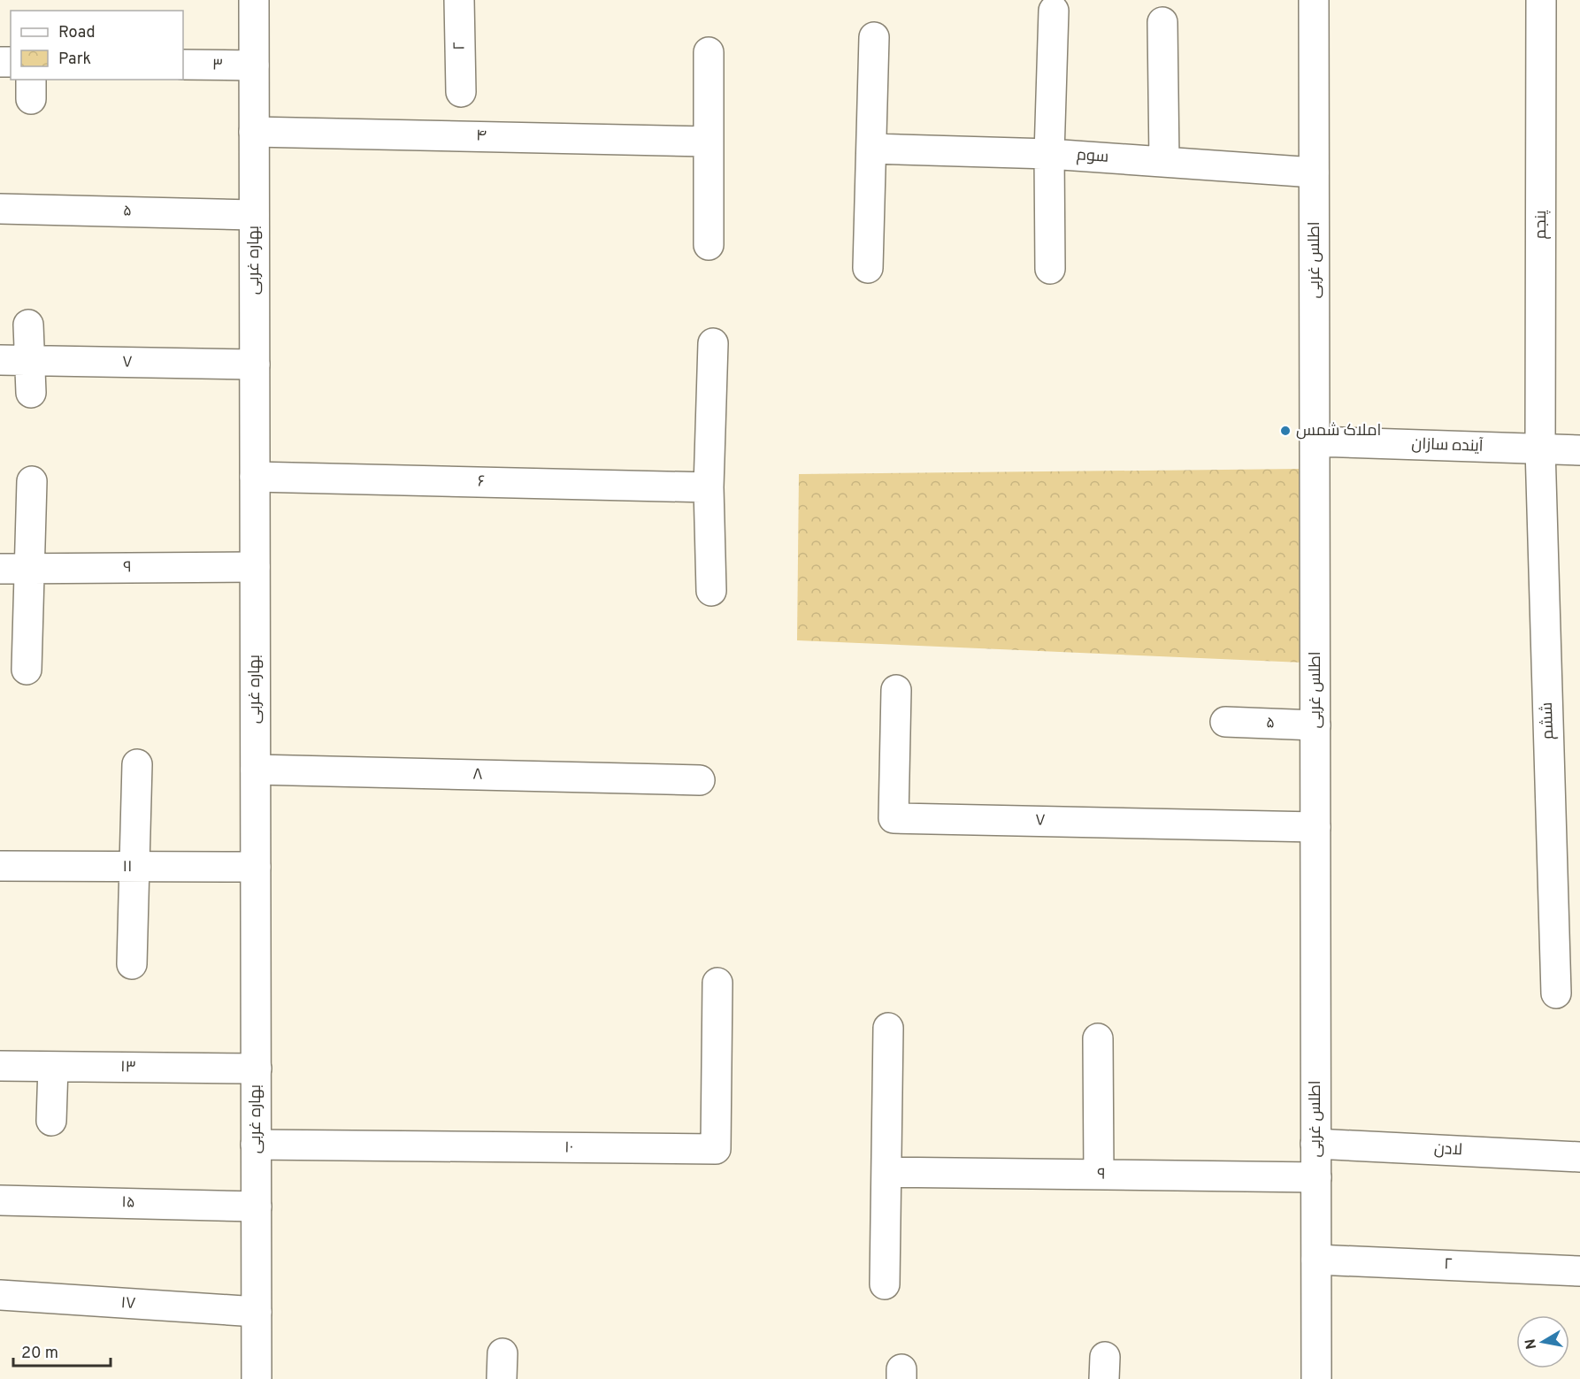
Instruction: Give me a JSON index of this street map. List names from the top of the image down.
{
  "streets": {
    "street": [
      "۲",
      "۳",
      "۴",
      "سوم",
      "۵",
      "پنجم",
      "بهاره غربی",
      "اطلس غربی",
      "۷",
      "آینده سازان",
      "۶",
      "۹",
      "ششم",
      "۸",
      "۱۱",
      "۱۳",
      "۱۰",
      "لادن",
      "۱۵",
      "۱۷"
    ]
  },
  "crossings": [
    ["۲", "اطلس غربی"],
    ["۳", "بهاره غربی"],
    ["۴", "بهاره غربی"],
    ["سوم", "اطلس غربی"],
    ["۵", "بهاره غربی"],
    ["۵", "اطلس غربی"],
    ["پنجم", "آینده سازان"],
    ["پنجم", "ششم"],
    ["بهاره غربی", "۷"],
    ["بهاره غربی", "۶"],
    ["بهاره غربی", "۹"],
    ["بهاره غربی", "۸"],
    ["بهاره غربی", "۱۱"],
    ["بهاره غربی", "۱۳"],
    ["بهاره غربی", "۱۰"],
    ["بهاره غربی", "۱۵"],
    ["بهاره غربی", "۱۷"],
    ["اطلس غربی", "۷"],
    ["اطلس غربی", "آینده سازان"],
    ["اطلس غربی", "۹"],
    ["اطلس غربی", "لادن"],
    ["آینده سازان", "ششم"]
  ],
  "places": ["املاک شمس"],
  "legend": ["Road", "Park"],
  "scale_bar": "20 m",
  "north": "left"
}
